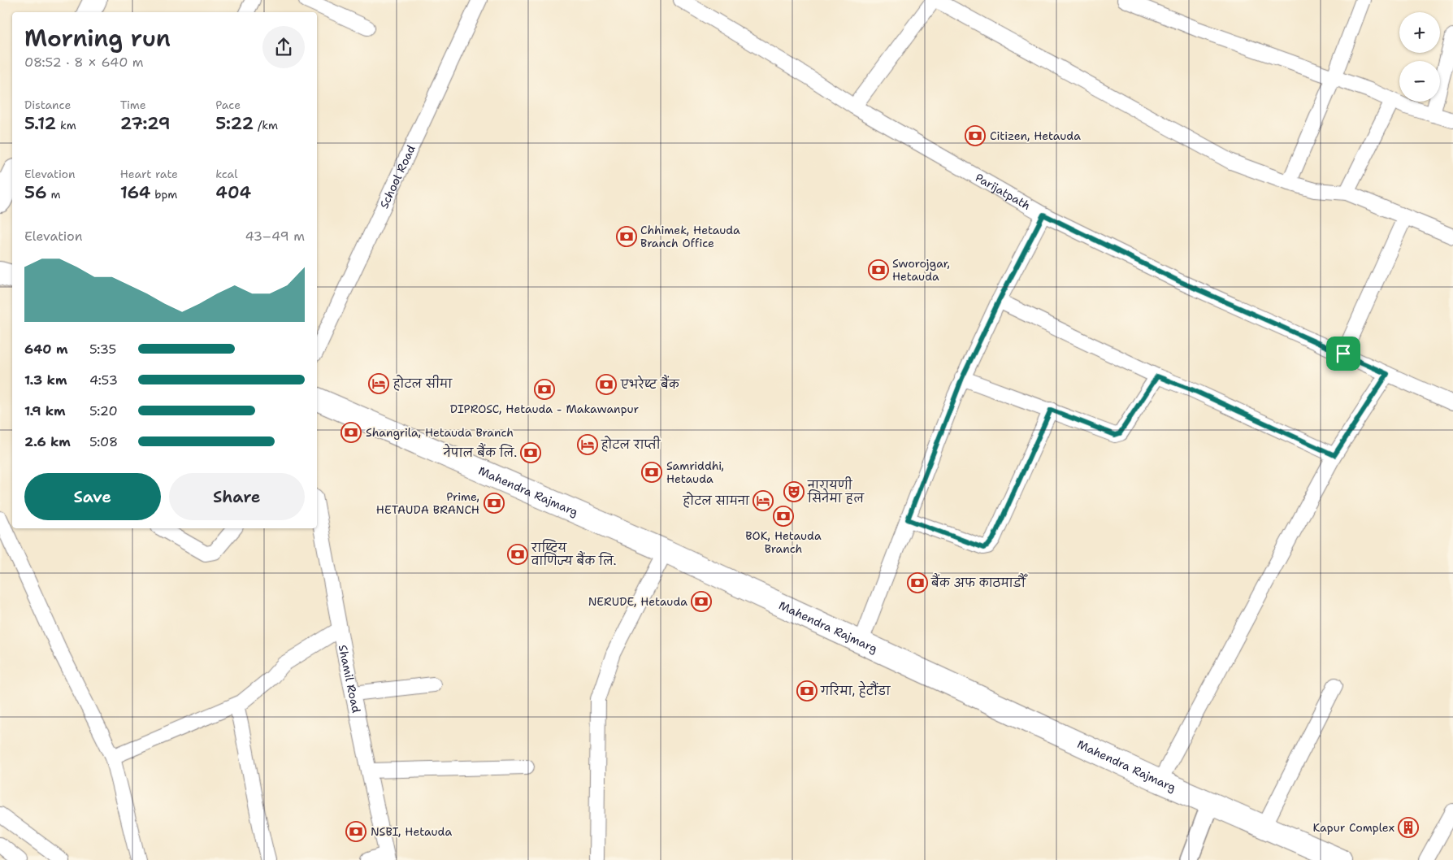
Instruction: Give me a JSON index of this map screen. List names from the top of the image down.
{
  "streets": {
    "main road": ["Mahendra Rajmarg"],
    "street": ["School Road", "Parijatpath", "Shamil Road"]
  },
  "places": {
    "bank": [
      "Citizen, Hetauda",
      "Chhimek, Hetauda Branch Office",
      "Sworojgar, Hetauda",
      "एभरेष्ट बैंक",
      "DIPROSC, Hetauda - Makawanpur",
      "Shangrila, Hetauda Branch",
      "नेपाल बैंक लि.",
      "Samriddhi, Hetauda",
      "Prime, HETAUDA BRANCH",
      "BOK, Hetauda Branch",
      "राष्ट्रिय वाणिज्य बैंक लि.",
      "बैंक अफ काठमाडौँ",
      "NERUDE, Hetauda",
      "गरिमा, हेटौंडा",
      "NSBI, Hetauda"
    ],
    "hotel": ["होटल सीमा", "होटल राप्ती", "होटल सामना"],
    "theatre": ["नारायणी सिनेमा हल"],
    "building": ["Kapur Complex"]
  },
  "page": {
    "map_buttons": ["+", "−"],
    "heading": ["Morning run", "08:52 · 8 × 640 m"],
    "stats": [
      ["Distance", "5.12 km"],
      ["Time", "27:29"],
      ["Pace", "5:22 /km"],
      ["Elevation", "56 m"],
      ["Heart rate", "164 bpm"],
      ["kcal", "404"]
    ],
    "chart": ["Elevation", "43–49 m"],
    "list": [
      {
        "name": "640 m",
        "note": "5:35"
      },
      {
        "name": "1.3 km",
        "note": "4:53"
      },
      {
        "name": "1.9 km",
        "note": "5:20"
      },
      {
        "name": "2.6 km",
        "note": "5:08"
      }
    ],
    "buttons": ["Save", "Share"]
  }
}
